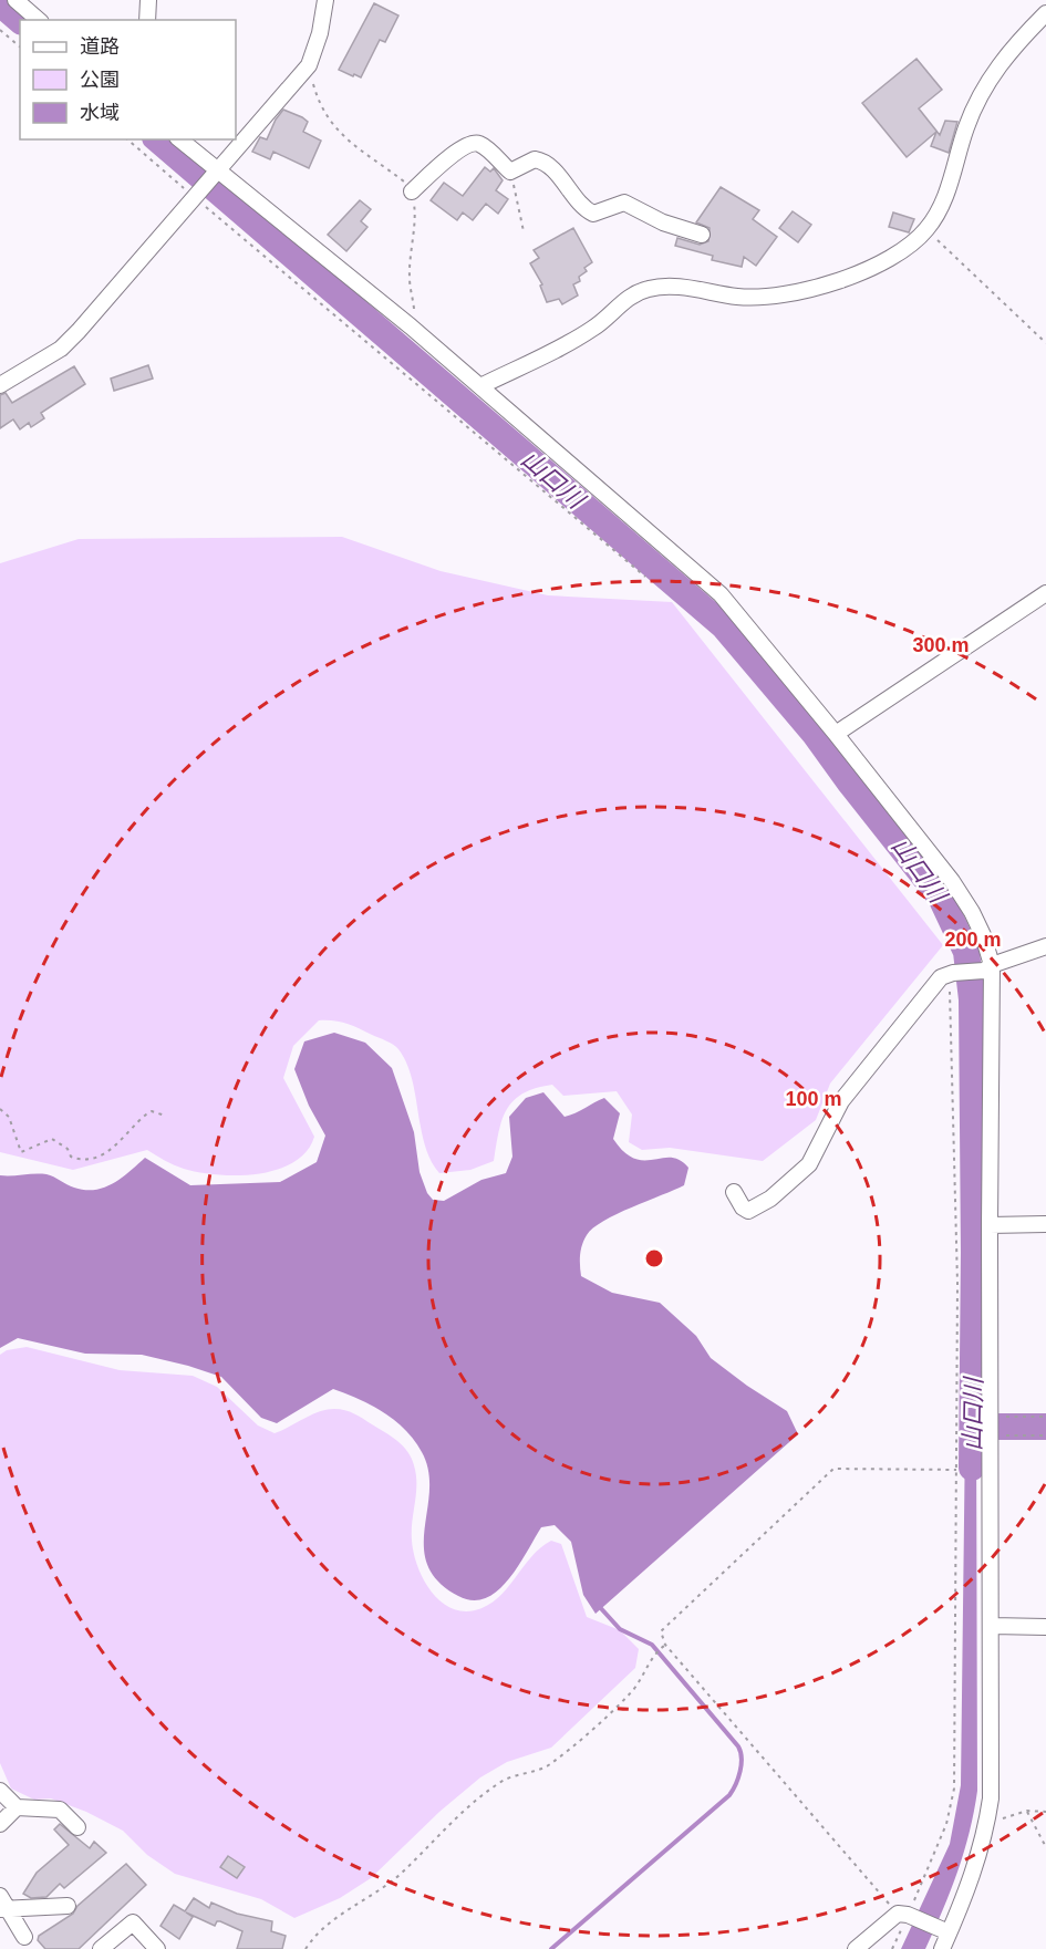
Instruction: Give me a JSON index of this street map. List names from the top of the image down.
{
  "water": ["山口川"],
  "legend": ["道路", "公園", "水域"],
  "rings": ["300 m", "200 m", "100 m"]
}
